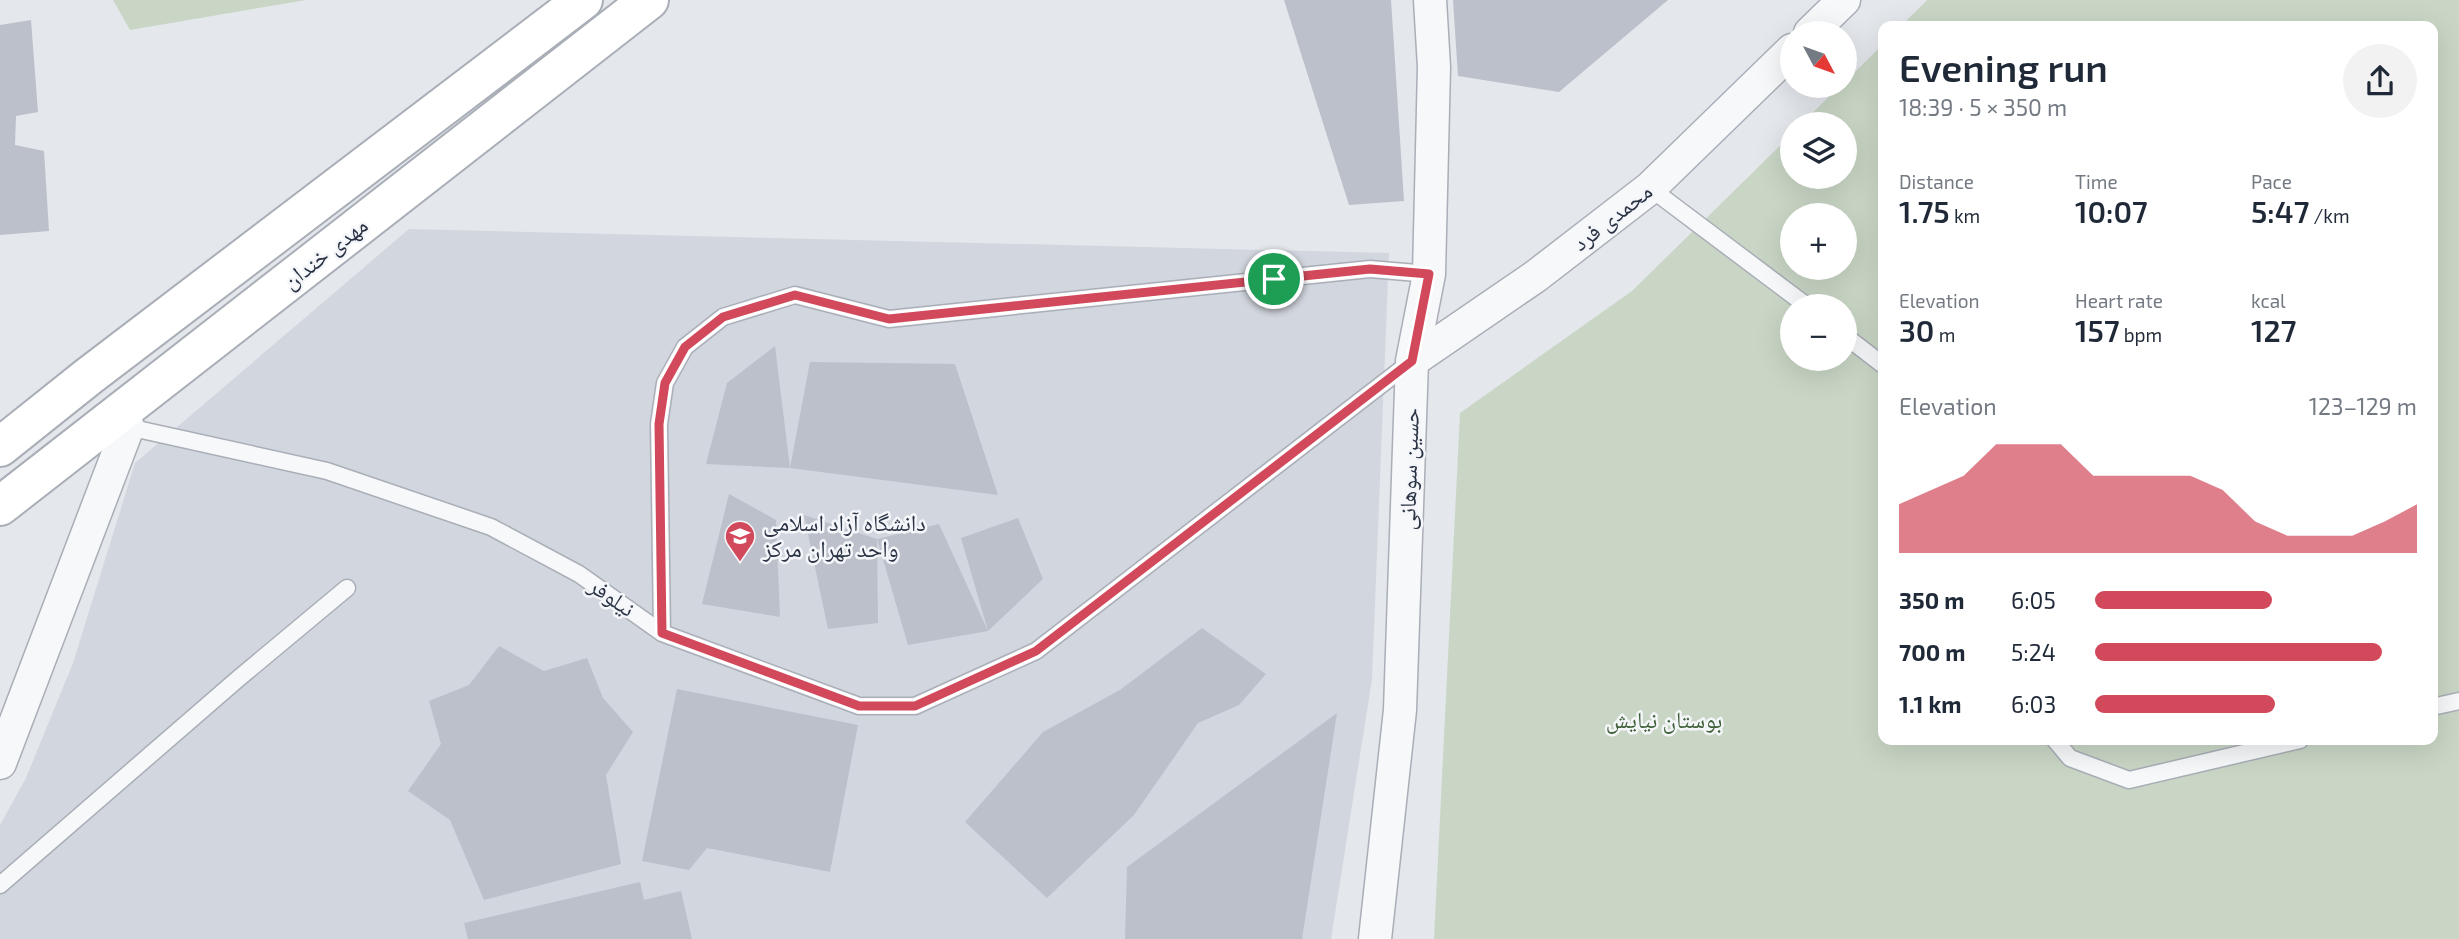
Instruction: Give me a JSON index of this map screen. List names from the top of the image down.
{
  "streets": {
    "main road": ["مهدی خندان"],
    "street": ["محمدی فرد", "حسین سوهانی"],
    "lane": ["نیلوفر"]
  },
  "crossings": [
    ["محمدی فرد", "حسین سوهانی"],
    ["محمدی فرد", "نیلوفر"],
    ["مهدی خندان", "نیلوفر"],
    ["حسین سوهانی", "نیلوفر"]
  ],
  "parks": ["بوستان نیایش"],
  "places": {
    "school or university": ["دانشگاه آزاد اسلامی واحد تهران مرکز"]
  },
  "north": "bottom right",
  "page": {
    "map_buttons": ["+", "−"],
    "heading": ["Evening run", "18:39 · 5 × 350 m"],
    "stats": [
      ["Distance", "1.75 km"],
      ["Time", "10:07"],
      ["Pace", "5:47 /km"],
      ["Elevation", "30 m"],
      ["Heart rate", "157 bpm"],
      ["kcal", "127"]
    ],
    "chart": ["Elevation", "123–129 m"],
    "list": [
      {
        "name": "350 m",
        "note": "6:05"
      },
      {
        "name": "700 m",
        "note": "5:24"
      },
      {
        "name": "1.1 km",
        "note": "6:03"
      }
    ]
  }
}
